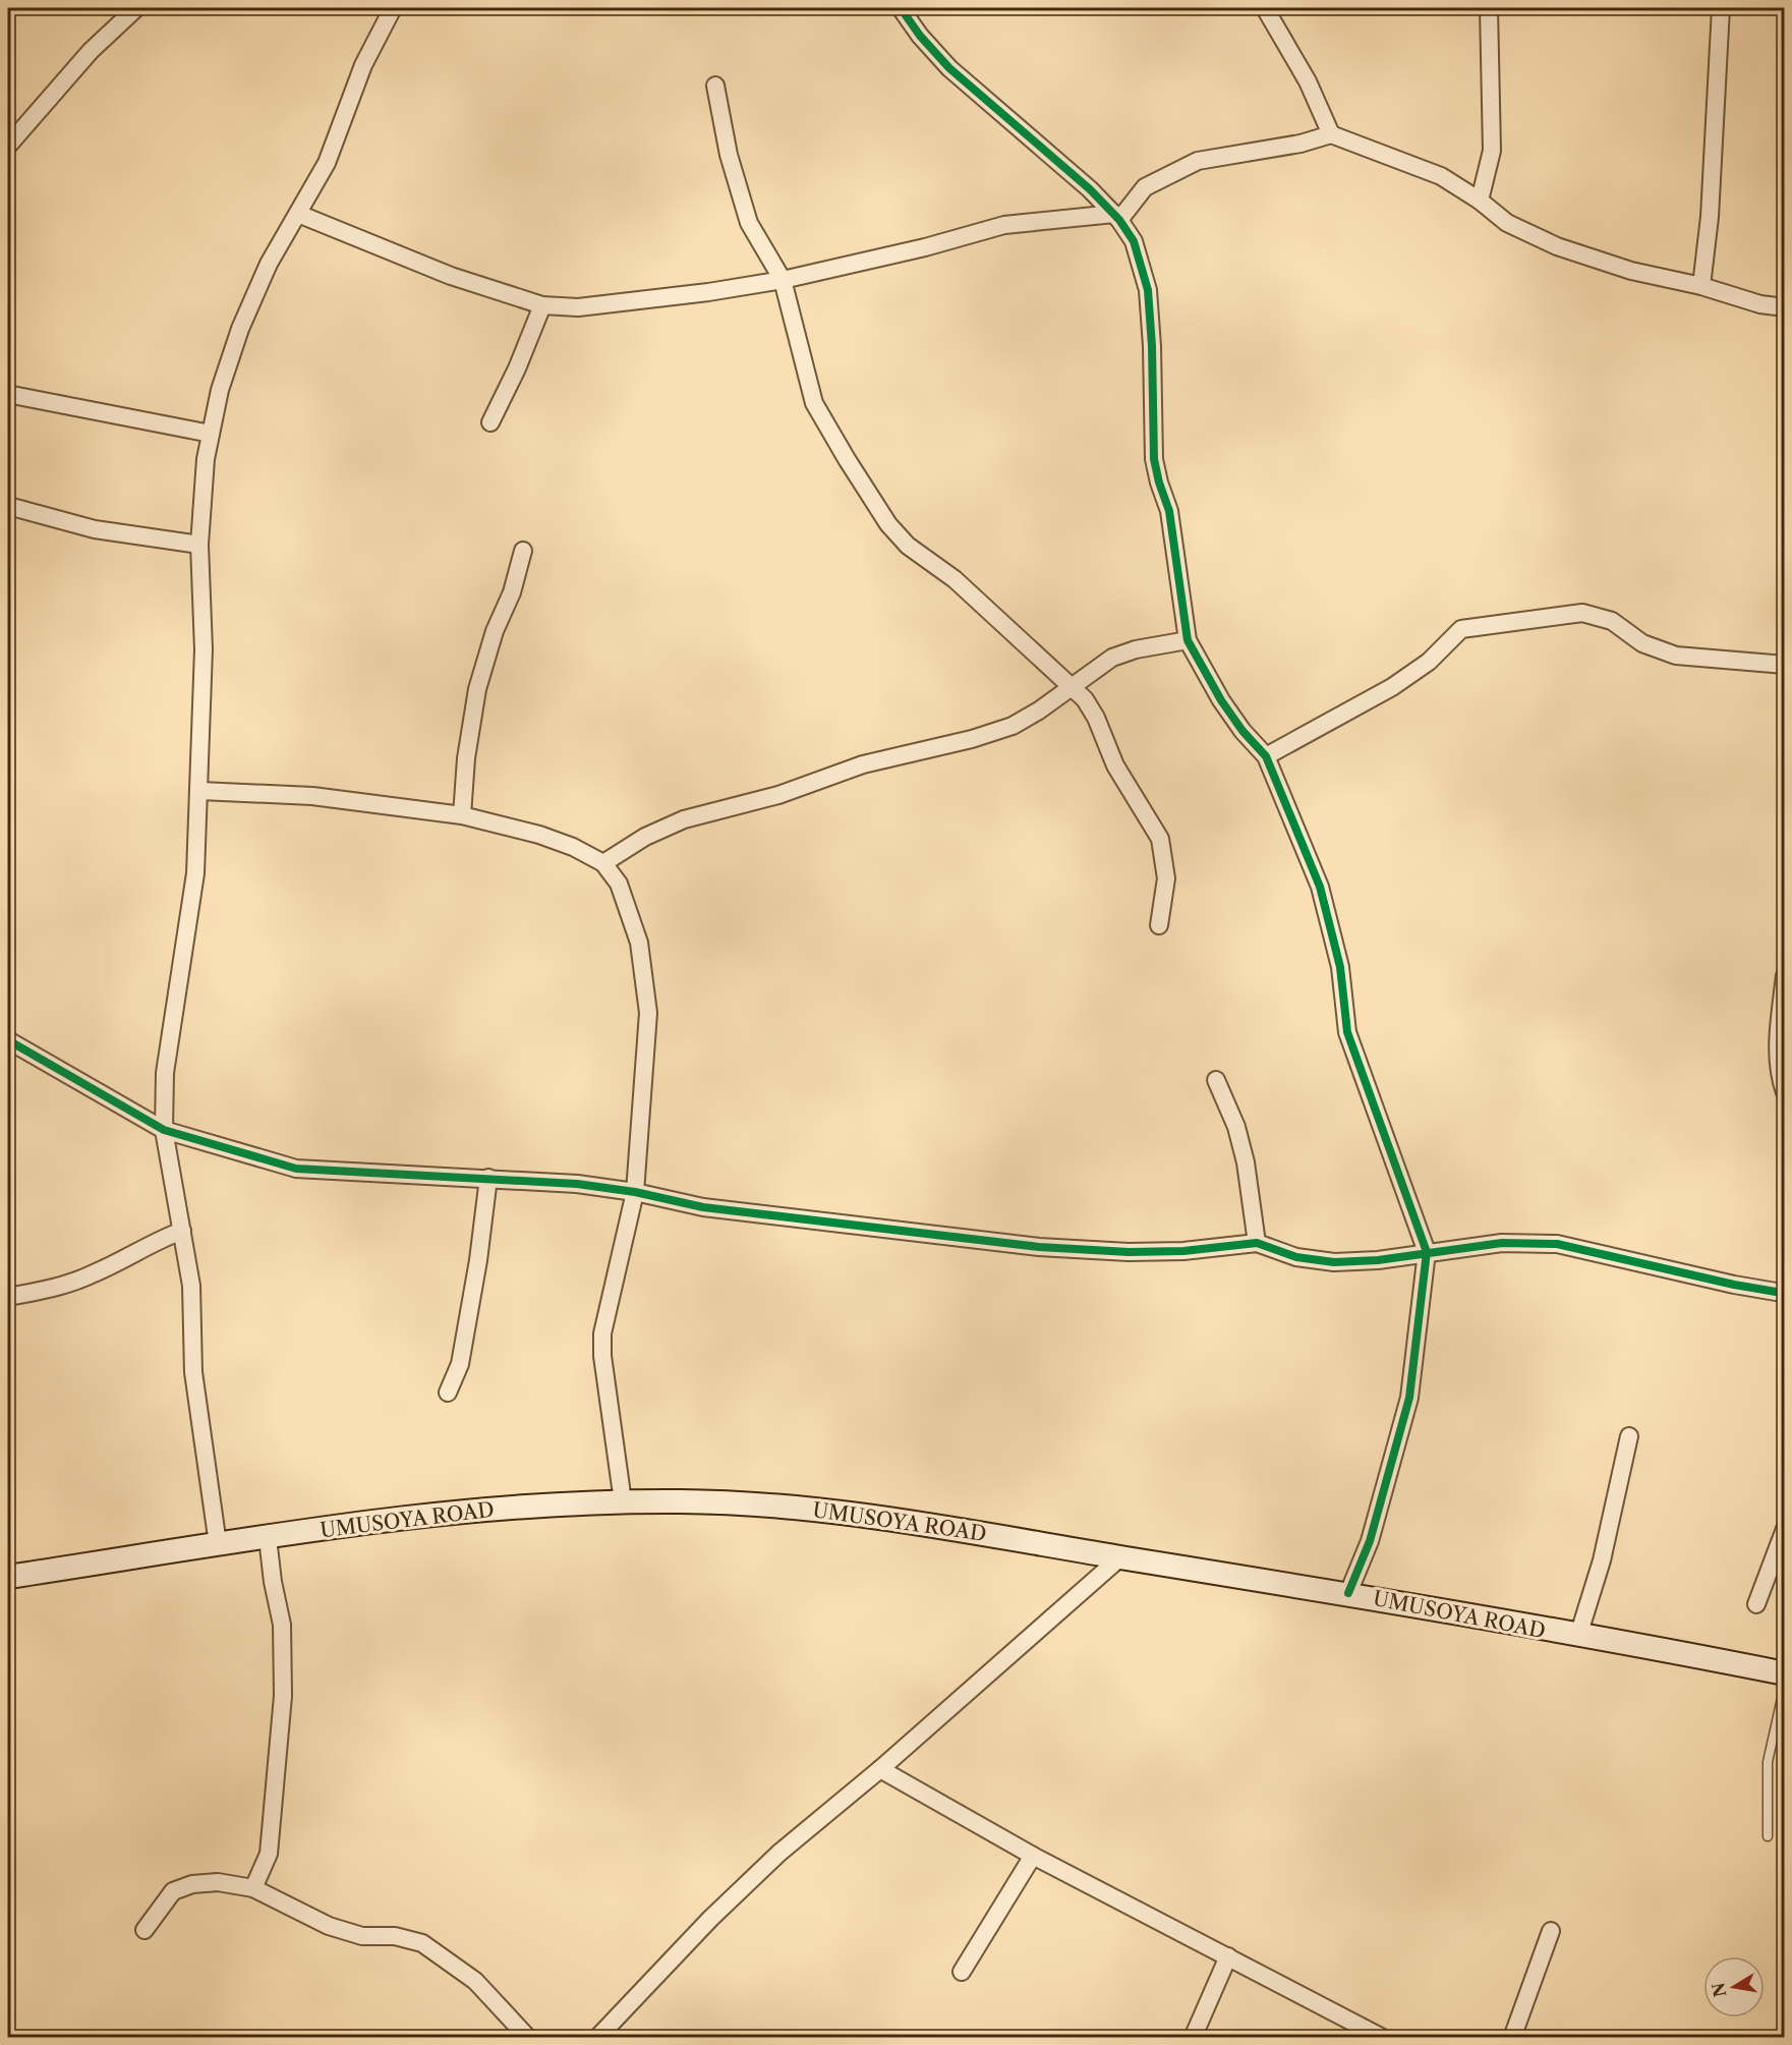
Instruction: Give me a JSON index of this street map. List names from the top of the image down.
{
  "streets": {
    "main road": ["UMUSOYA ROAD"]
  },
  "north": "left"
}
